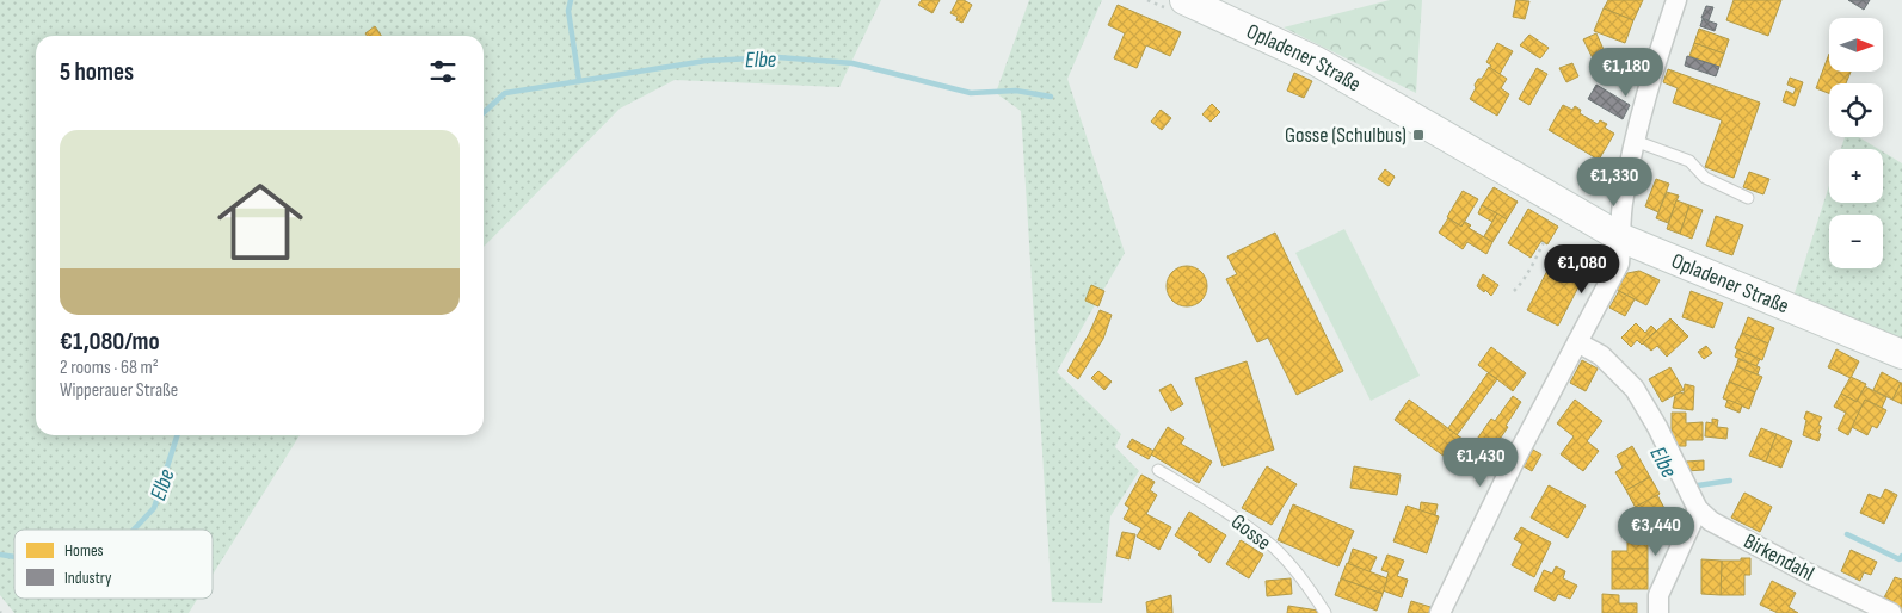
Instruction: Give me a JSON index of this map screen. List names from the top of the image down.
{
  "streets": {
    "main road": ["Opladener Straße"],
    "street": ["Birkendahl"],
    "lane": ["Gosse"]
  },
  "water": ["Elbe"],
  "places": {
    "transit": ["Gosse (Schulbus)"]
  },
  "legend": ["Homes", "Industry"],
  "north": "right",
  "page": {
    "map_buttons": ["+", "−"],
    "heading": "5 homes",
    "price": [
      "€1,180",
      "€1,330",
      "€1,080",
      "€1,430",
      "€3,440"
    ],
    "list": [
      {
        "name": "€1,080/mo",
        "note": "2 rooms · 68 m² · Wipperauer Straße"
      }
    ]
  }
}
